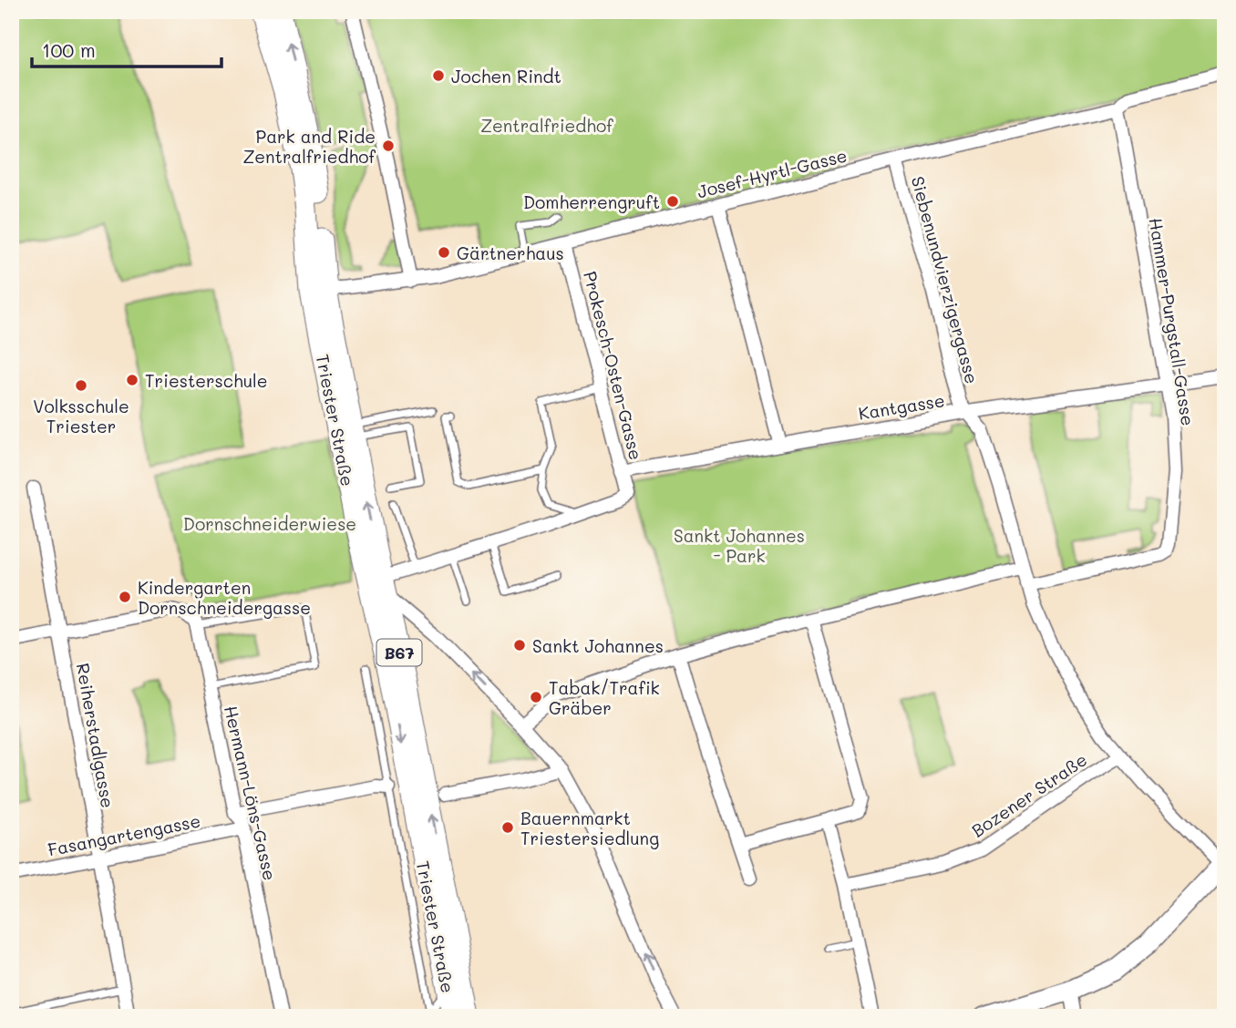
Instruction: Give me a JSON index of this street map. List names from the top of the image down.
{
  "streets": {
    "main road": ["Triester Straße", "B67"],
    "street": [
      "Josef-Hyrtl-Gasse",
      "Siebenundvierzigergasse",
      "Hammer-Purgstall-Gasse",
      "Prokesch-Osten-Gasse",
      "Kantgasse",
      "Reiherstadlgasse",
      "Hermann-Löns-Gasse",
      "Bozener Straße",
      "Fasangartengasse"
    ]
  },
  "crossings": [
    ["Josef-Hyrtl-Gasse", "Siebenundvierzigergasse"],
    ["Josef-Hyrtl-Gasse", "Hammer-Purgstall-Gasse"],
    ["Josef-Hyrtl-Gasse", "Prokesch-Osten-Gasse"],
    ["Josef-Hyrtl-Gasse", "Triester Straße"],
    ["Siebenundvierzigergasse", "Hammer-Purgstall-Gasse"],
    ["Siebenundvierzigergasse", "Kantgasse"],
    ["Siebenundvierzigergasse", "Bozener Straße"],
    ["Hammer-Purgstall-Gasse", "Kantgasse"],
    ["Prokesch-Osten-Gasse", "Kantgasse"],
    ["Reiherstadlgasse", "Fasangartengasse"],
    ["Hermann-Löns-Gasse", "Fasangartengasse"]
  ],
  "parks": ["Zentralfriedhof", "Dornschneiderwiese", "Sankt Johannes - Park"],
  "places": [
    "Jochen Rindt",
    "Park and Ride Zentralfriedhof",
    "Domherrengruft",
    "Gärtnerhaus",
    "Triesterschule",
    "Volksschule Triester",
    "Kindergarten Dornschneidergasse",
    "Sankt Johannes",
    "Tabak/Trafik Gräber",
    "Bauernmarkt Triestersiedlung"
  ],
  "scale_bar": "100 m"
}
